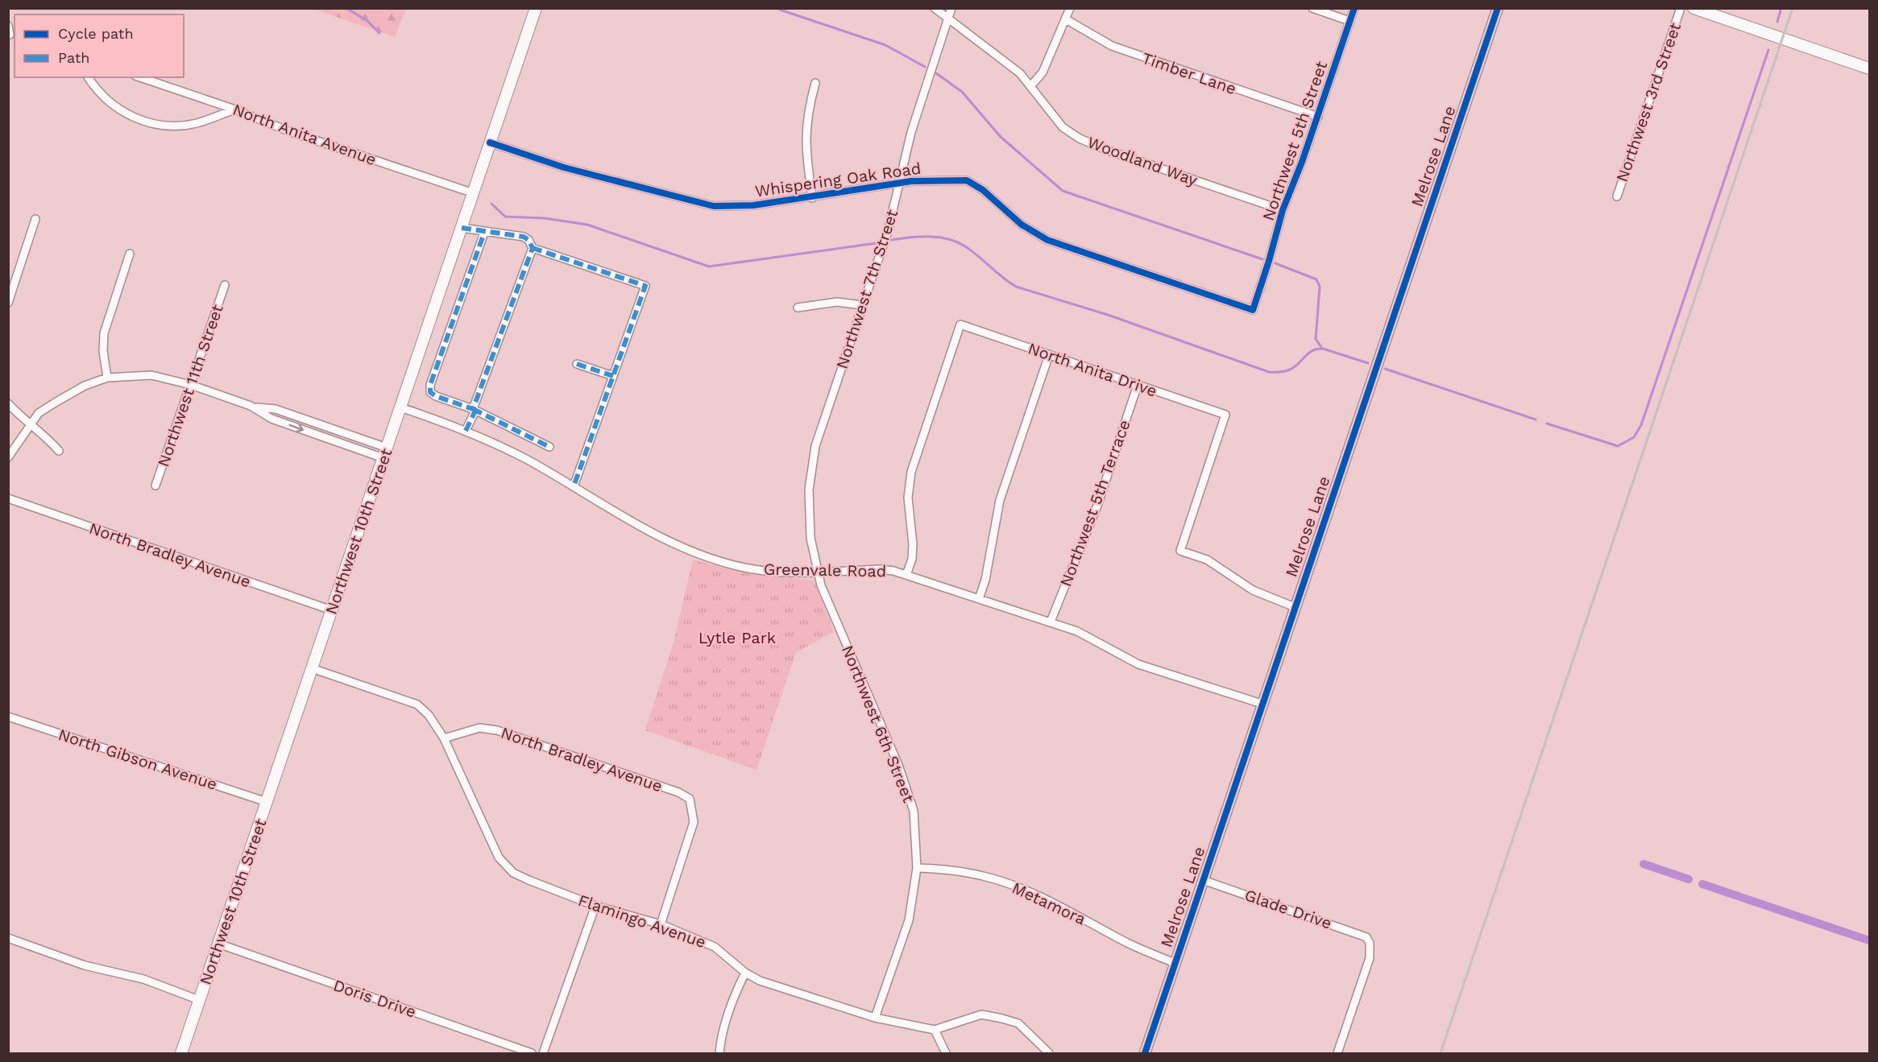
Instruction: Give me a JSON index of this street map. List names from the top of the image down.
{
  "streets": {
    "main road": ["Northwest 10th Street"],
    "street": [
      "Timber Lane",
      "Northwest 3rd Street",
      "North Anita Avenue",
      "Northwest 5th Street",
      "Melrose Lane",
      "Woodland Way",
      "Whispering Oak Road",
      "Northwest 7th Street",
      "North Anita Drive",
      "Northwest 11th Street",
      "Northwest 5th Terrace",
      "North Bradley Avenue",
      "Greenvale Road",
      "Northwest 6th Street",
      "North Gibson Avenue",
      "Metamora",
      "Glade Drive",
      "Flamingo Avenue",
      "Doris Drive"
    ]
  },
  "crossings": [
    ["Timber Lane", "Northwest 5th Street"],
    ["North Anita Avenue", "Northwest 10th Street"],
    ["Northwest 5th Street", "Woodland Way"],
    ["Northwest 5th Street", "Whispering Oak Road"],
    ["Melrose Lane", "North Anita Drive"],
    ["Melrose Lane", "Greenvale Road"],
    ["Melrose Lane", "Metamora"],
    ["Melrose Lane", "Glade Drive"],
    ["Woodland Way", "Northwest 7th Street"],
    ["Whispering Oak Road", "Northwest 7th Street"],
    ["Whispering Oak Road", "Northwest 10th Street"],
    ["Northwest 7th Street", "Greenvale Road"],
    ["Northwest 7th Street", "Northwest 6th Street"],
    ["North Anita Drive", "Northwest 5th Terrace"],
    ["North Anita Drive", "Greenvale Road"],
    ["Northwest 5th Terrace", "Greenvale Road"],
    ["Northwest 10th Street", "North Bradley Avenue"],
    ["Northwest 10th Street", "Greenvale Road"],
    ["Northwest 10th Street", "North Gibson Avenue"],
    ["Northwest 10th Street", "Flamingo Avenue"],
    ["Northwest 10th Street", "Doris Drive"],
    ["North Bradley Avenue", "Flamingo Avenue"],
    ["Greenvale Road", "Northwest 6th Street"],
    ["Northwest 6th Street", "Metamora"],
    ["Northwest 6th Street", "Flamingo Avenue"]
  ],
  "parks": ["Lytle Park"],
  "legend": ["Cycle path", "Path"]
}
